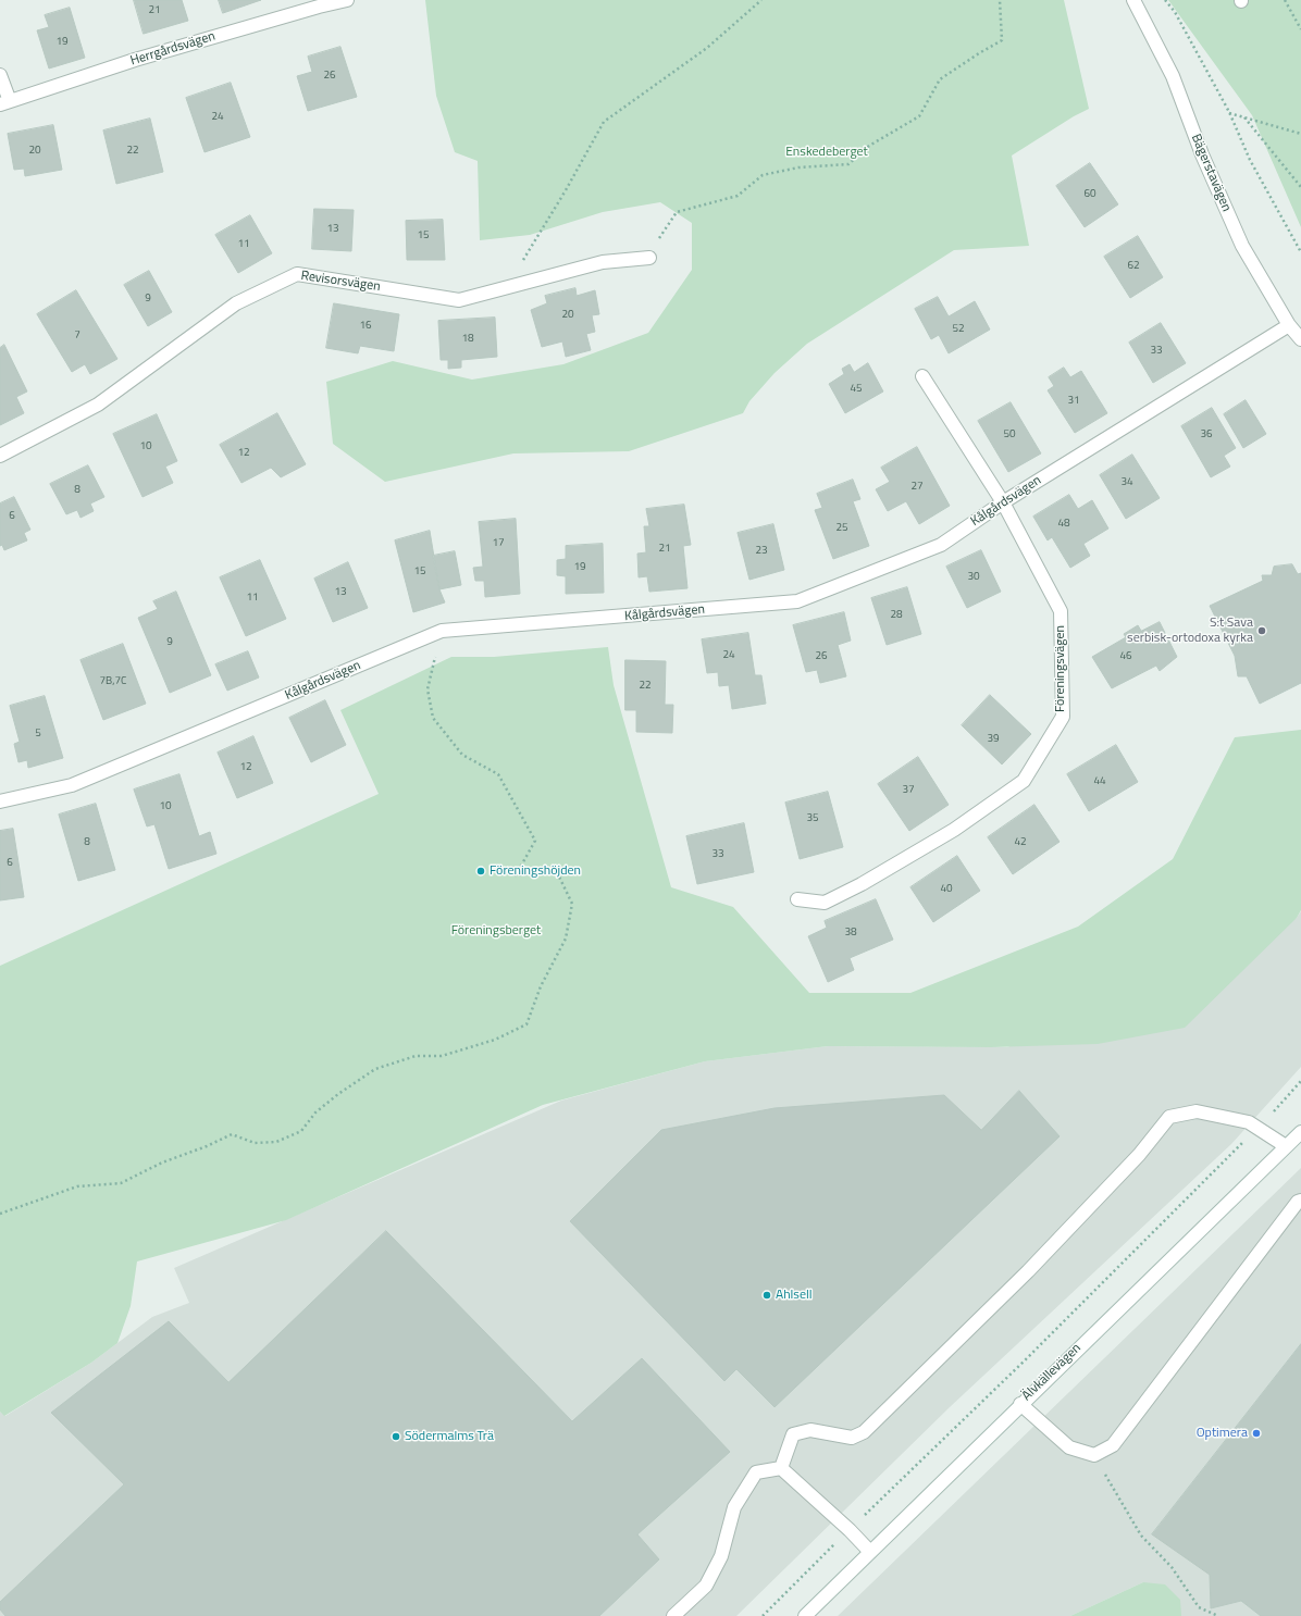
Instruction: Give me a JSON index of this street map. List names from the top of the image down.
{
  "streets": {
    "street": [
      "Herrgårdsvägen",
      "Bägerstavägen",
      "Revisorsvägen",
      "Kålgårdsvägen",
      "Föreningsvägen",
      "Älvkällevägen"
    ]
  },
  "crossings": [
    ["Bägerstavägen", "Kålgårdsvägen"],
    ["Kålgårdsvägen", "Föreningsvägen"]
  ],
  "parks": ["Enskedeberget", "Föreningsberget"],
  "places": [
    "S:t Sava serbisk-ortodoxa kyrka",
    "Föreningshöjden",
    "Ahlsell",
    "Optimera",
    "Södermalms Trä"
  ],
  "house_numbers": [
    "21",
    "19",
    "26",
    "24",
    "20",
    "22",
    "60",
    "13",
    "15",
    "11",
    "62",
    "9",
    "20",
    "16",
    "52",
    "7",
    "18",
    "33",
    "45",
    "31",
    "50",
    "36",
    "10",
    "12",
    "34",
    "27",
    "8",
    "6",
    "48",
    "25",
    "17",
    "21",
    "23",
    "19",
    "15",
    "30",
    "13",
    "11",
    "28",
    "9",
    "24",
    "26",
    "46",
    "7B,7C",
    "22",
    "5",
    "39",
    "12",
    "44",
    "37",
    "10",
    "35",
    "8",
    "42",
    "33",
    "6",
    "40",
    "38"
  ]
}
